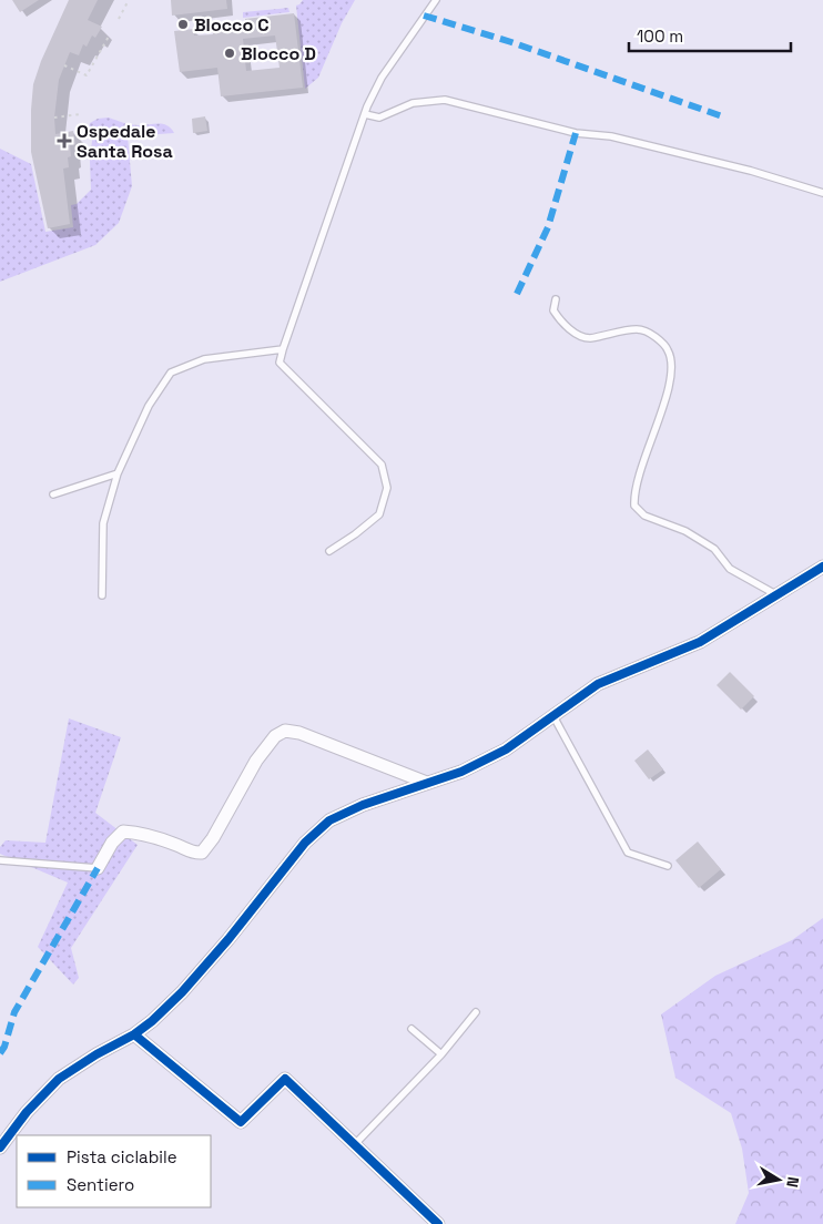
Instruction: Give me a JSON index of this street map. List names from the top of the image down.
{
  "places": {
    "other": ["Blocco C", "Blocco D"],
    "health": ["Ospedale Santa Rosa"]
  },
  "legend": ["Pista ciclabile", "Sentiero"],
  "scale_bar": "100 m",
  "north": "right"
}
